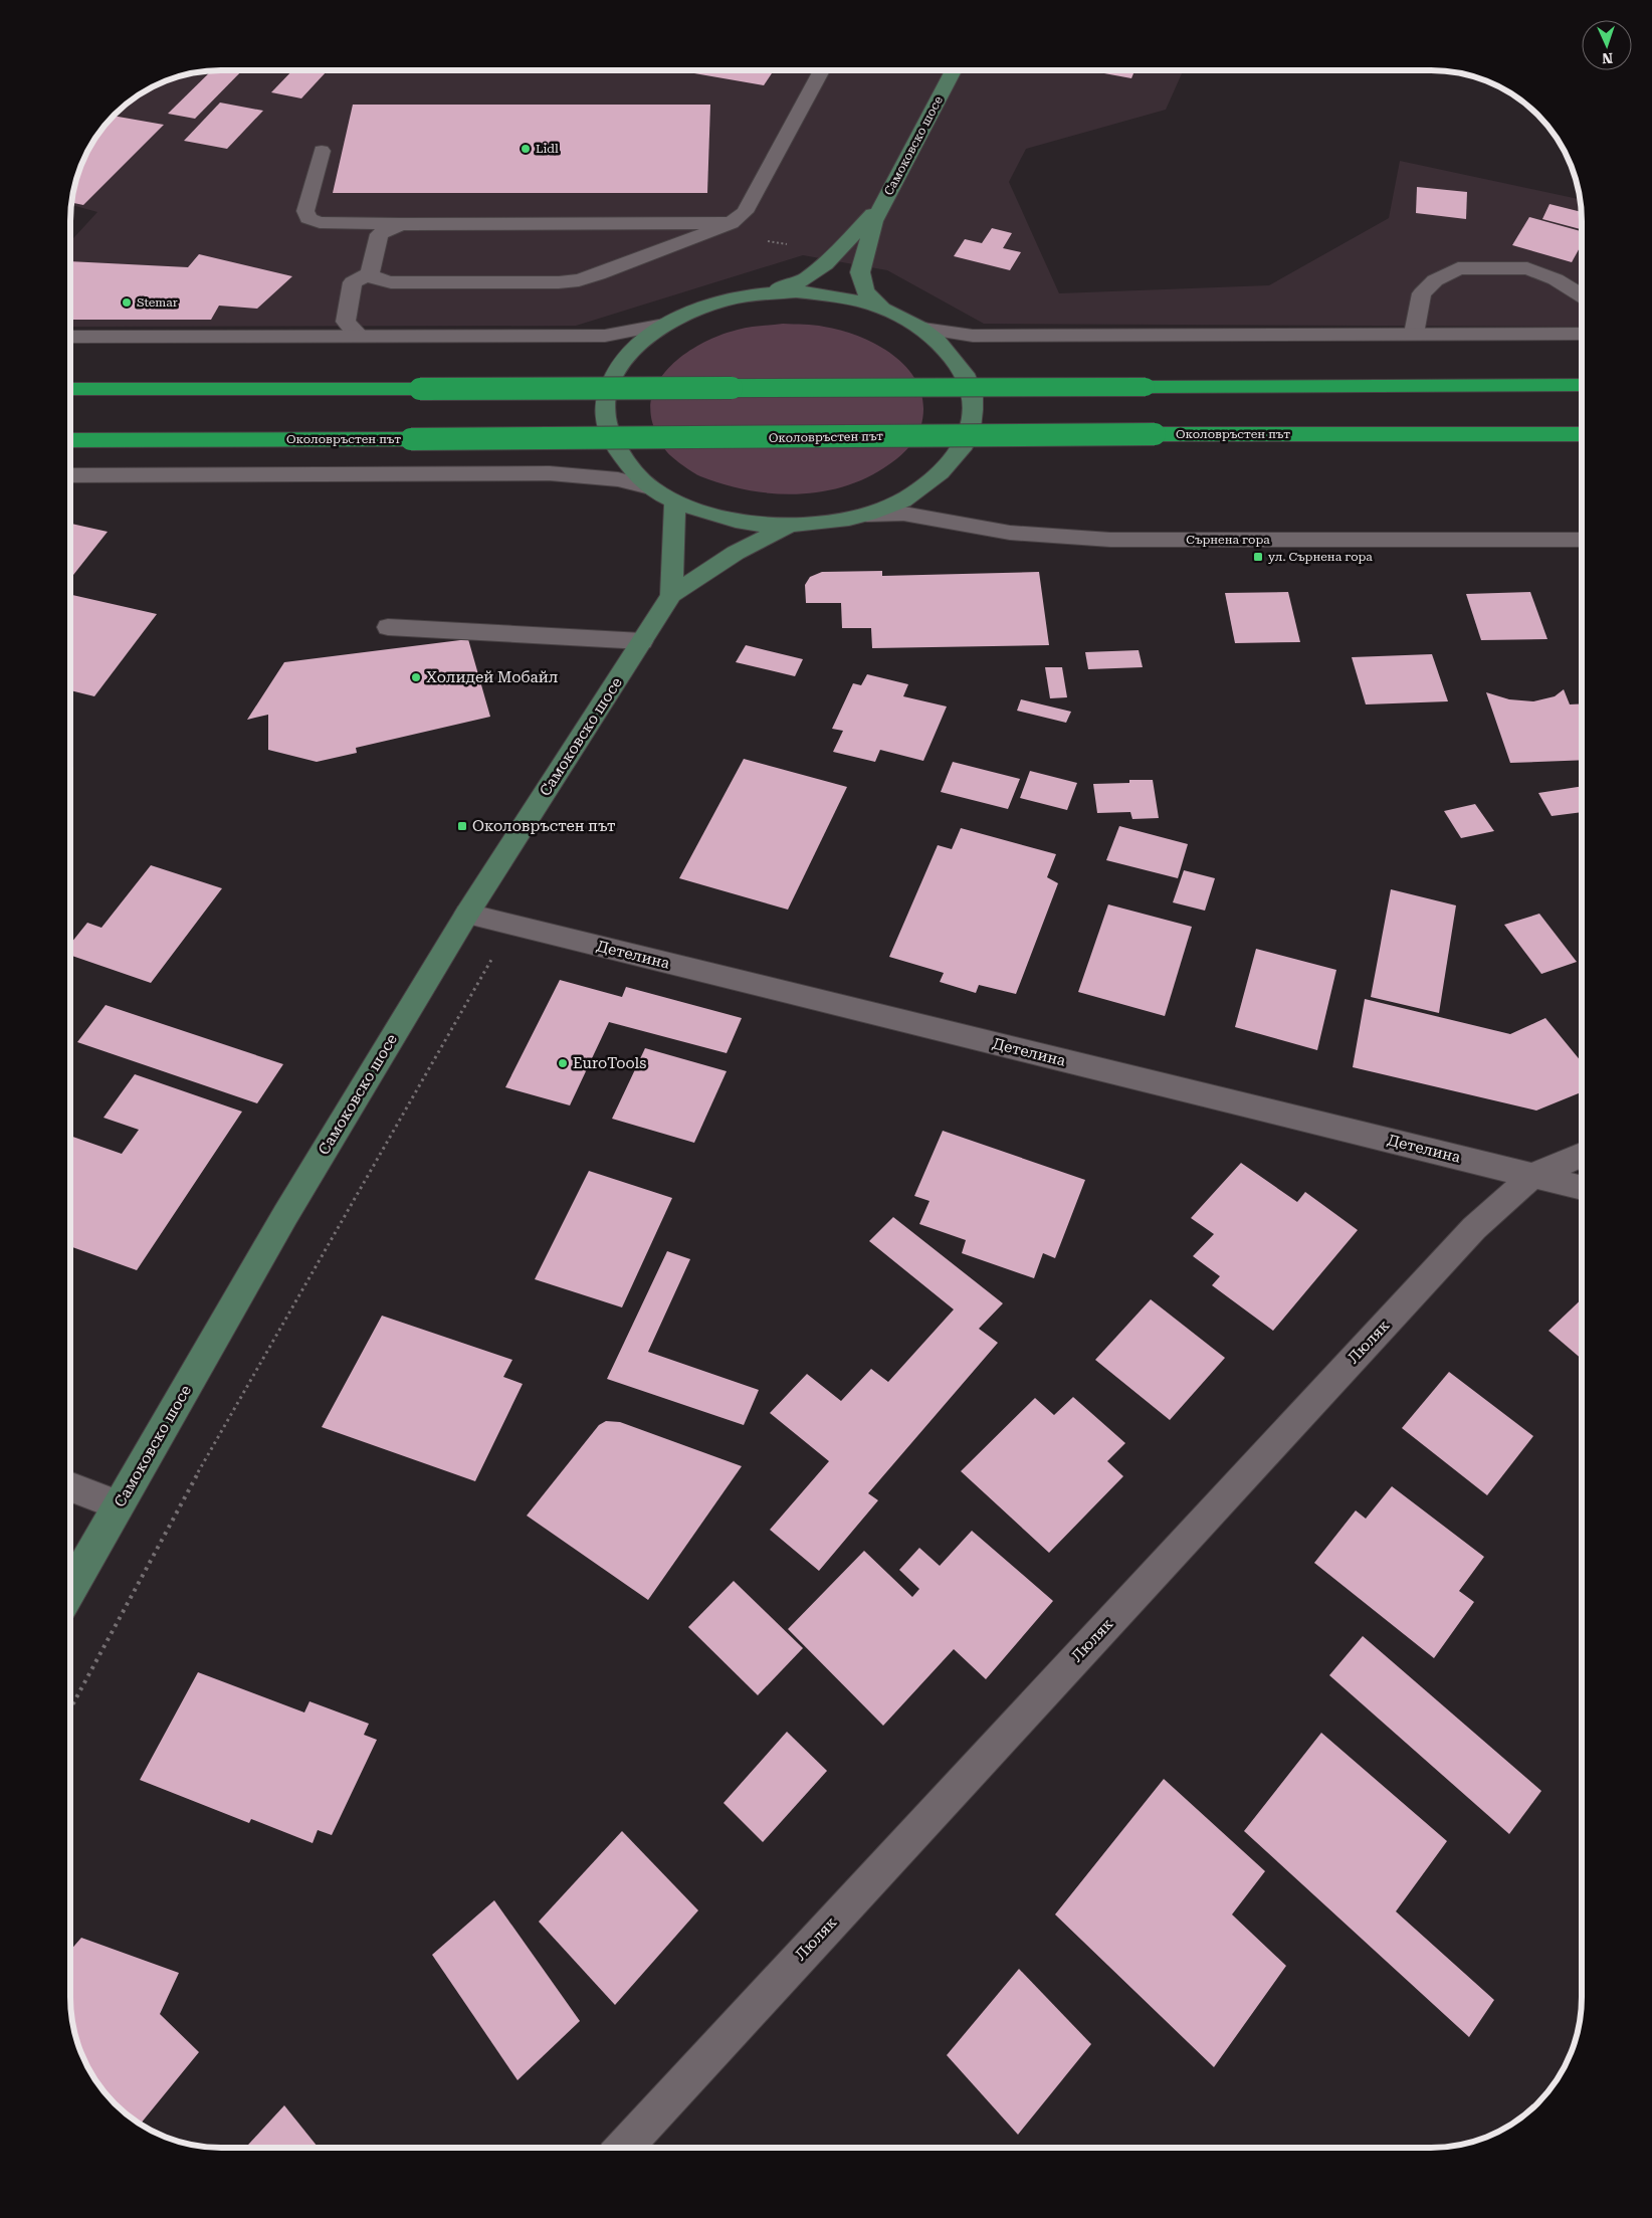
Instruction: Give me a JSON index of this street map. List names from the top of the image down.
{
  "streets": {
    "highway": ["Околовръстен път"],
    "main road": ["Самоковско шосе"],
    "street": ["Сърнена гора", "Детелина", "Люляк"]
  },
  "crossings": [
    ["Самоковско шосе", "Детелина"],
    ["Детелина", "Люляк"]
  ],
  "places": {
    "other": [
      "Lidl",
      "Stemar",
      "Холидей Мобайл",
      "EuroTools"
    ],
    "transit": ["ул. Сърнена гора", "Околовръстен път"]
  },
  "north": "bottom"
}
